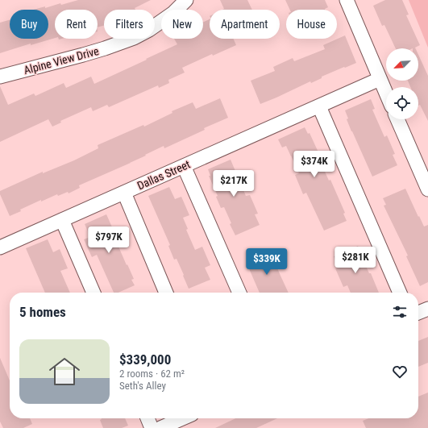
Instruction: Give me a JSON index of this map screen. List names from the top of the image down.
{
  "streets": {
    "street": ["Alpine View Drive", "Dallas Street"]
  },
  "north": "bottom left",
  "page": {
    "chip": [
      "Buy",
      "Rent",
      "Filters",
      "New",
      "Apartment",
      "House"
    ],
    "price": [
      "$374K",
      "$217K",
      "$797K",
      "$281K",
      "$339K"
    ],
    "heading": "5 homes",
    "list": [
      {
        "name": "$339,000",
        "note": "2 rooms · 62 m² · Seth's Alley"
      }
    ]
  }
}
